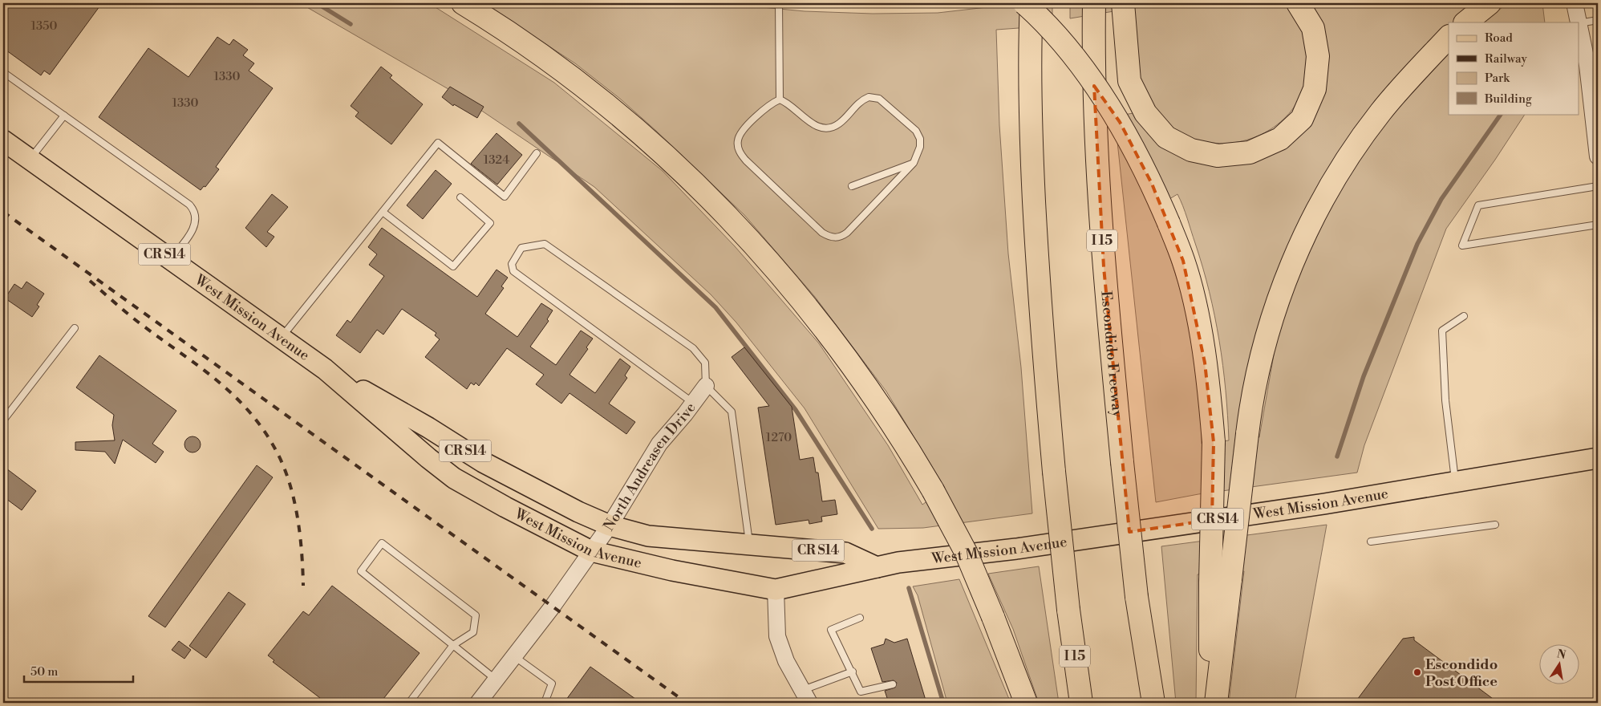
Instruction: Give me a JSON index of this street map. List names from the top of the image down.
{
  "streets": {
    "highway": ["I 15", "Escondido Freeway"],
    "main road": ["CR S14", "West Mission Avenue"],
    "street": ["North Andreasen Drive"]
  },
  "crossings": [
    ["West Mission Avenue", "North Andreasen Drive"]
  ],
  "places": ["Escondido Post Office"],
  "house_numbers": [
    "1350",
    "1330",
    "1330",
    "1324",
    "1270"
  ],
  "legend": [
    "Road",
    "Railway",
    "Park",
    "Building"
  ],
  "scale_bar": "50 m",
  "north": "top"
}
